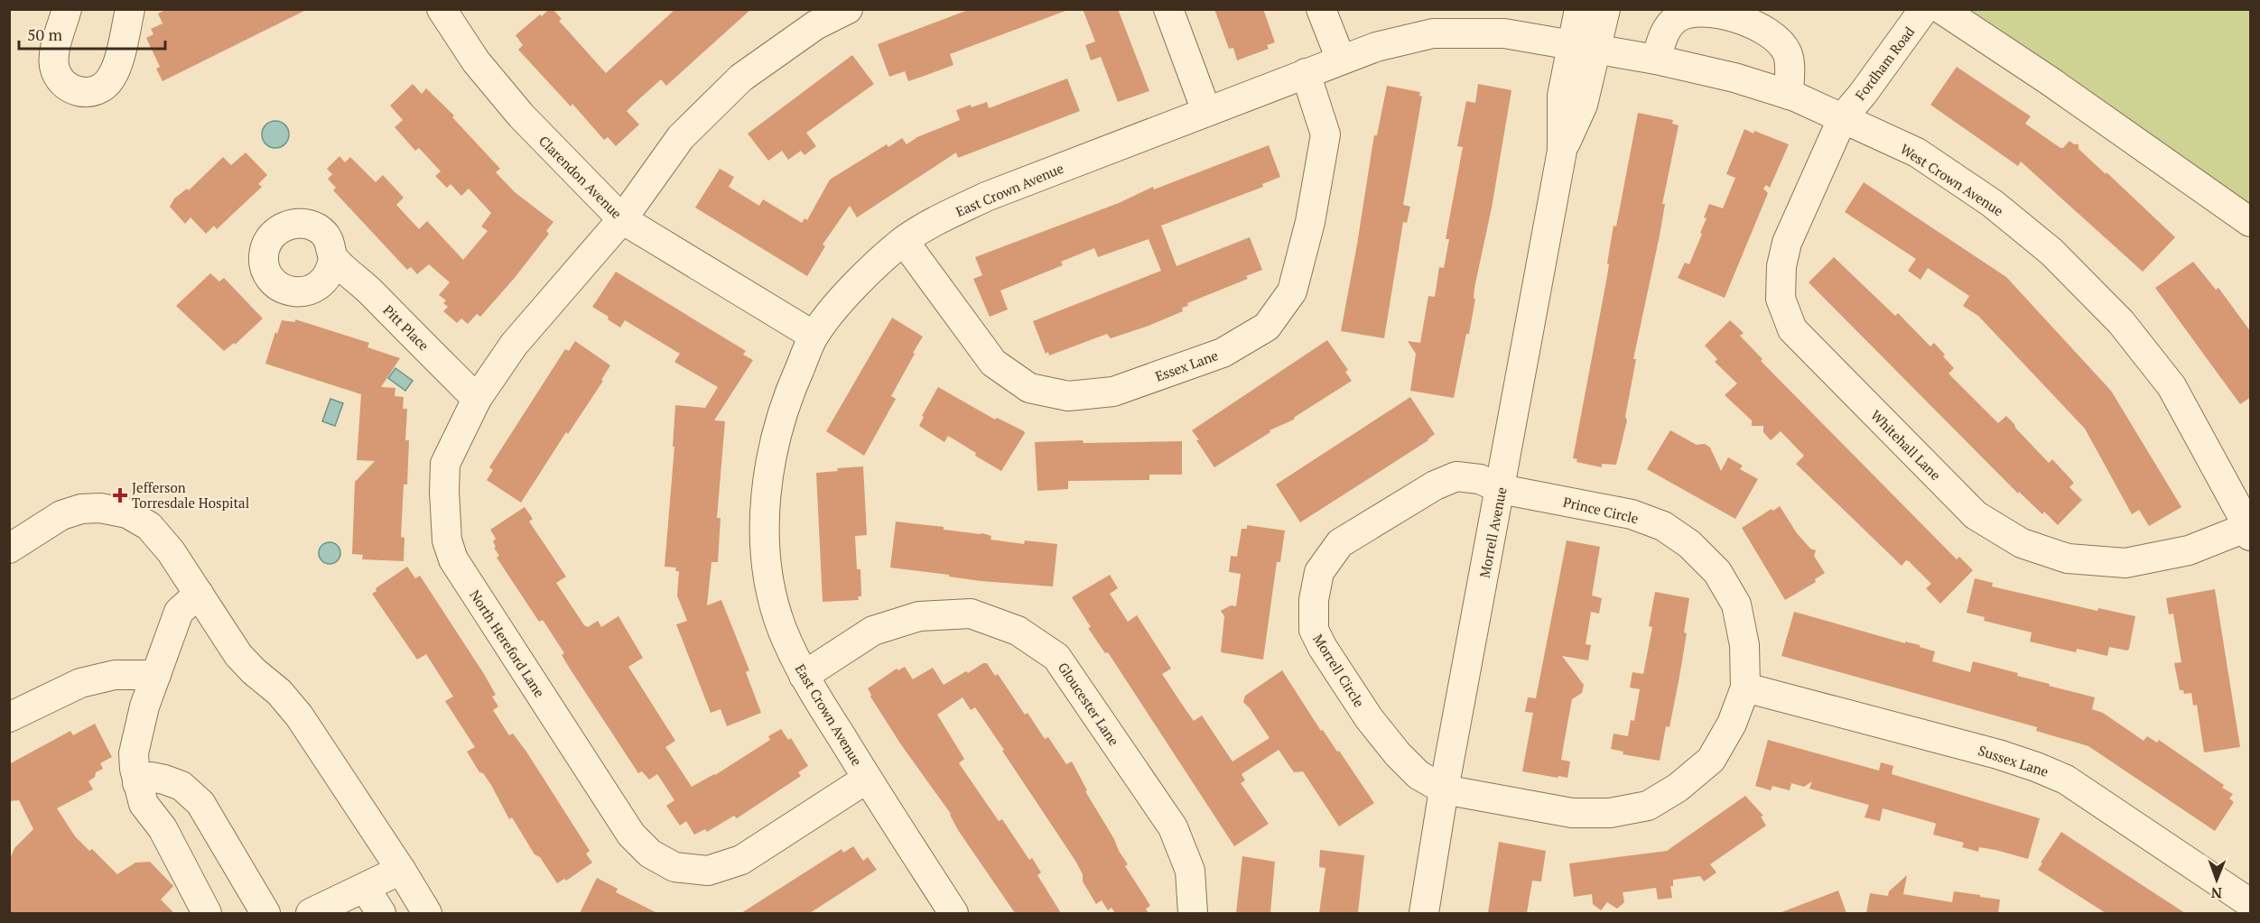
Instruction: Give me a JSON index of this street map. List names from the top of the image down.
{
  "streets": {
    "street": [
      "Fordham Road",
      "Clarendon Avenue",
      "West Crown Avenue",
      "East Crown Avenue",
      "Pitt Place",
      "Essex Lane",
      "Whitehall Lane",
      "Prince Circle",
      "Morrell Avenue",
      "North Hereford Lane",
      "Morrell Circle",
      "Gloucester Lane",
      "Sussex Lane"
    ]
  },
  "crossings": [
    ["Fordham Road", "West Crown Avenue"],
    ["Fordham Road", "Whitehall Lane"],
    ["Clarendon Avenue", "East Crown Avenue"],
    ["Clarendon Avenue", "North Hereford Lane"],
    ["West Crown Avenue", "East Crown Avenue"],
    ["West Crown Avenue", "Whitehall Lane"],
    ["West Crown Avenue", "Morrell Avenue"],
    ["East Crown Avenue", "Essex Lane"],
    ["East Crown Avenue", "Morrell Avenue"],
    ["East Crown Avenue", "North Hereford Lane"],
    ["East Crown Avenue", "Gloucester Lane"],
    ["Pitt Place", "North Hereford Lane"],
    ["Prince Circle", "Morrell Avenue"],
    ["Prince Circle", "Morrell Circle"],
    ["Prince Circle", "Sussex Lane"],
    ["Morrell Avenue", "Morrell Circle"]
  ],
  "places": {
    "health": ["Jefferson Torresdale Hospital"]
  },
  "scale_bar": "50 m",
  "north": "bottom"
}
